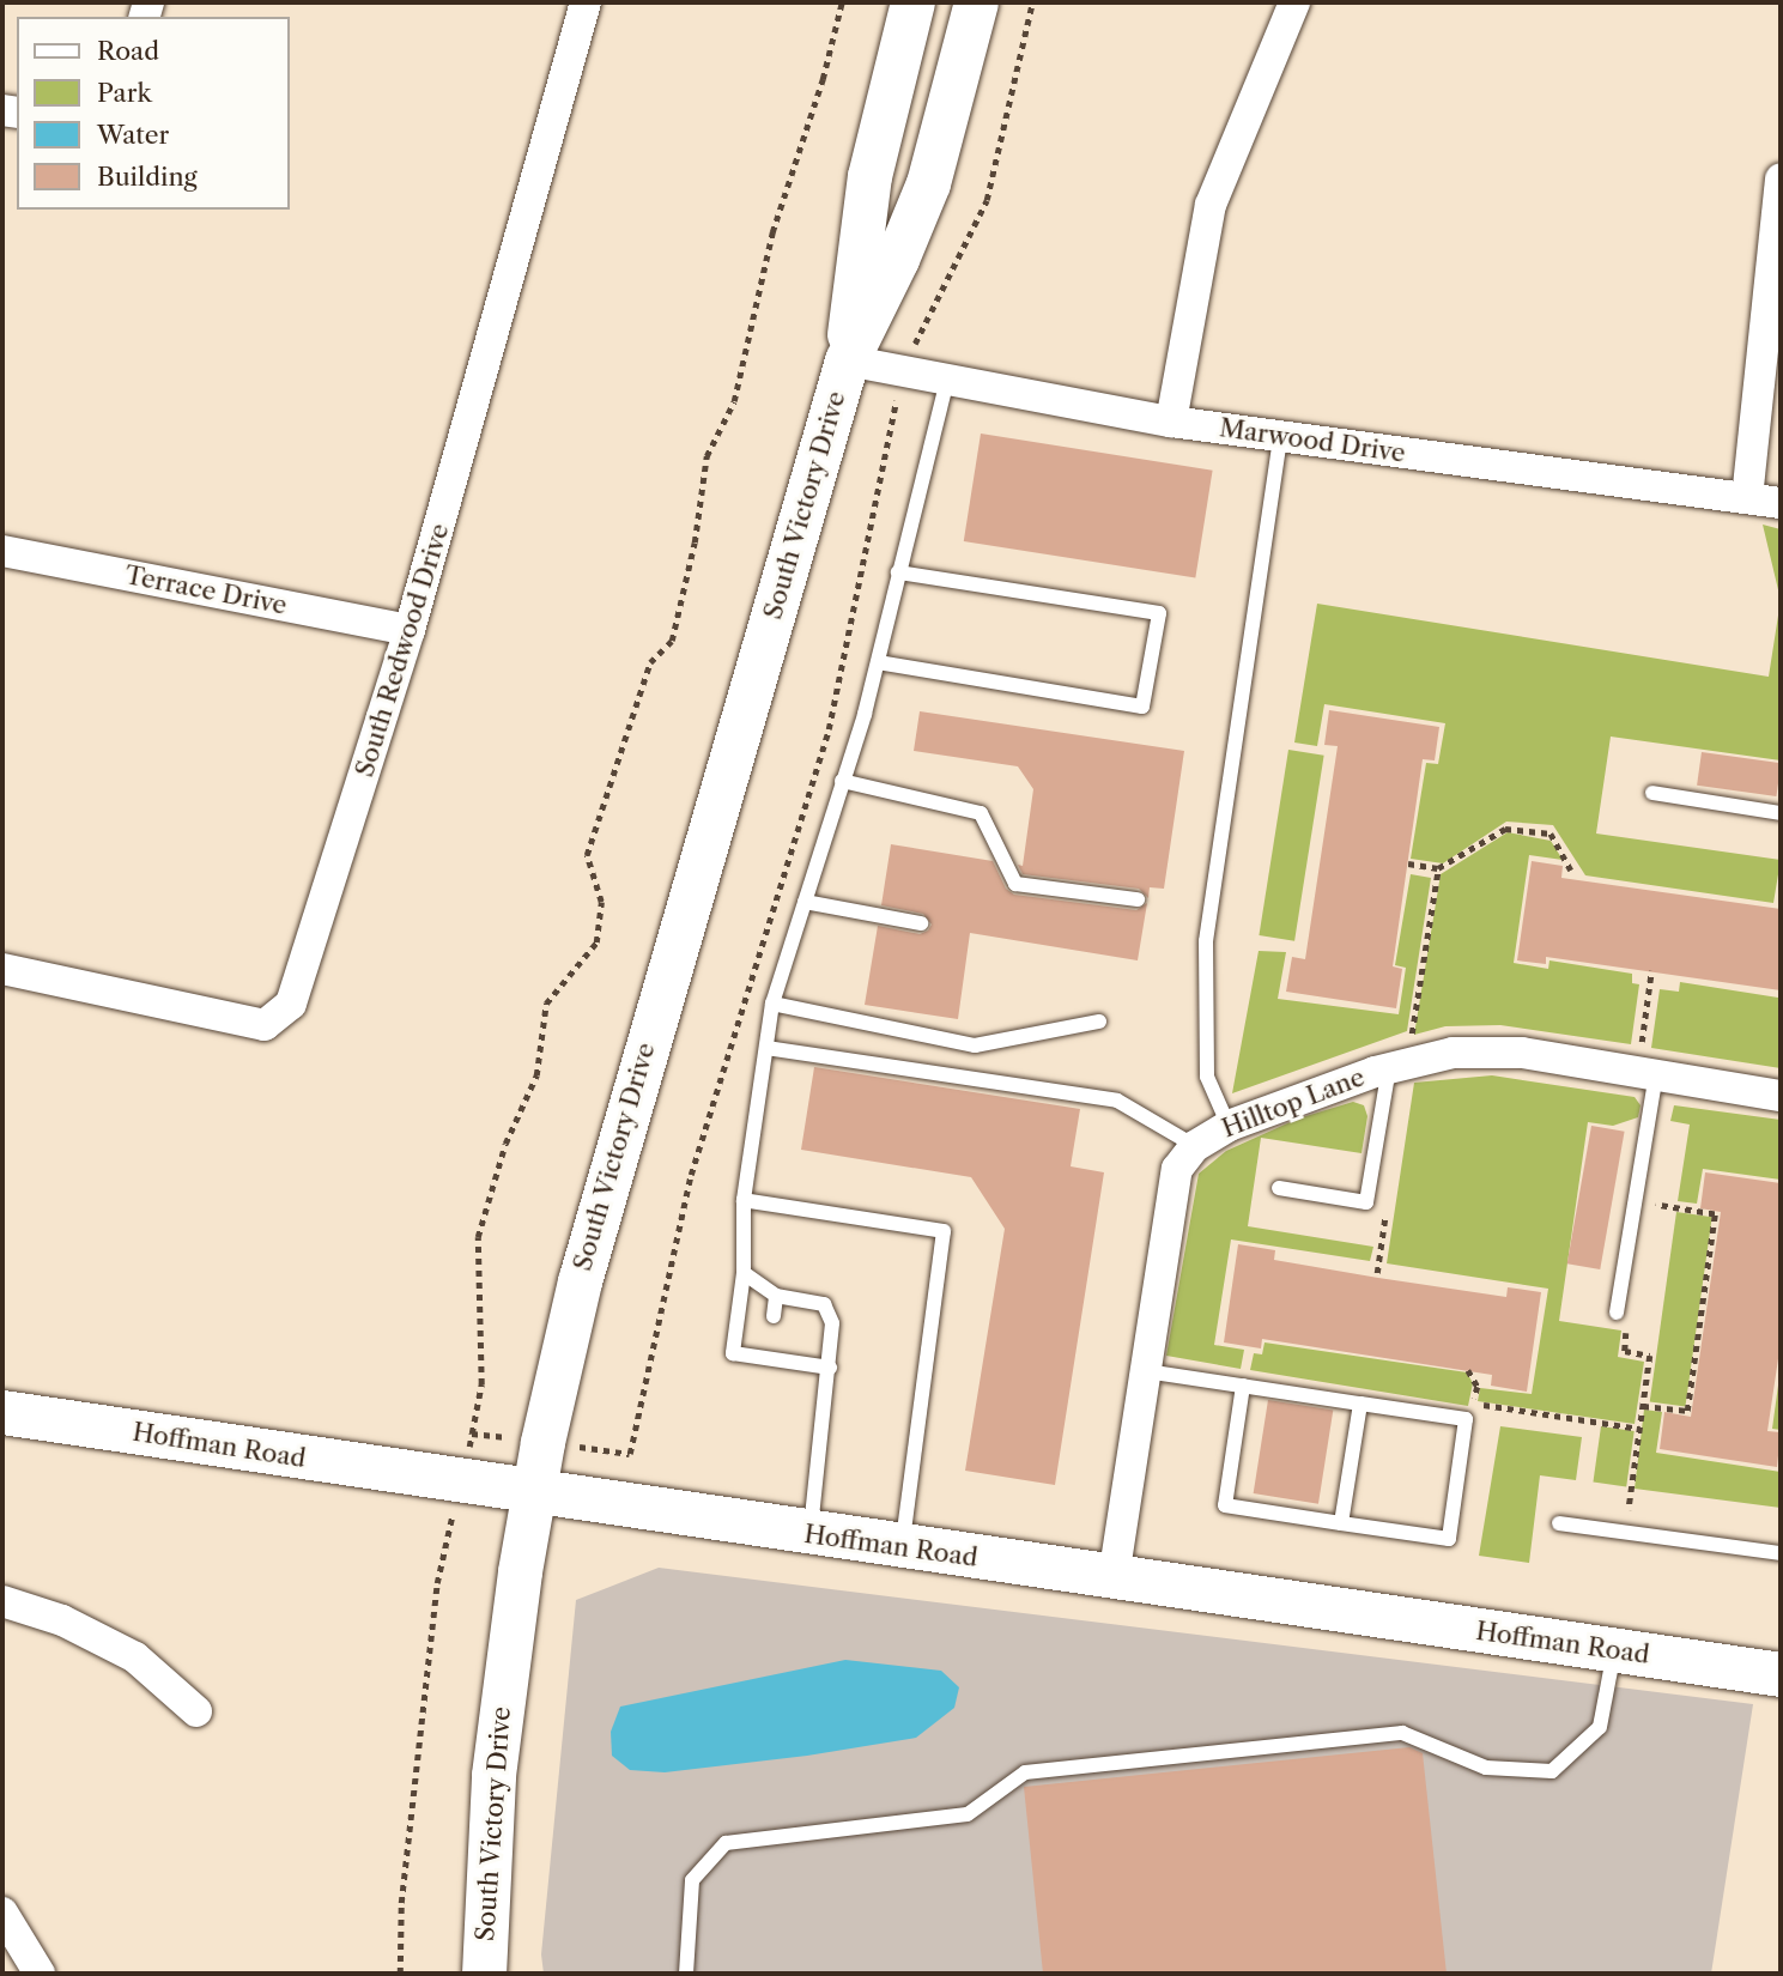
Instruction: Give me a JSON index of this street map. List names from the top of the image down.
{
  "streets": {
    "main road": ["South Victory Drive", "Hoffman Road"],
    "street": [
      "Marwood Drive",
      "Terrace Drive",
      "South Redwood Drive",
      "Hilltop Lane"
    ]
  },
  "crossings": [
    ["Marwood Drive", "South Victory Drive"],
    ["South Victory Drive", "Hoffman Road"],
    ["Terrace Drive", "South Redwood Drive"],
    ["Hilltop Lane", "Hoffman Road"]
  ],
  "legend": [
    "Road",
    "Park",
    "Water",
    "Building"
  ]
}
